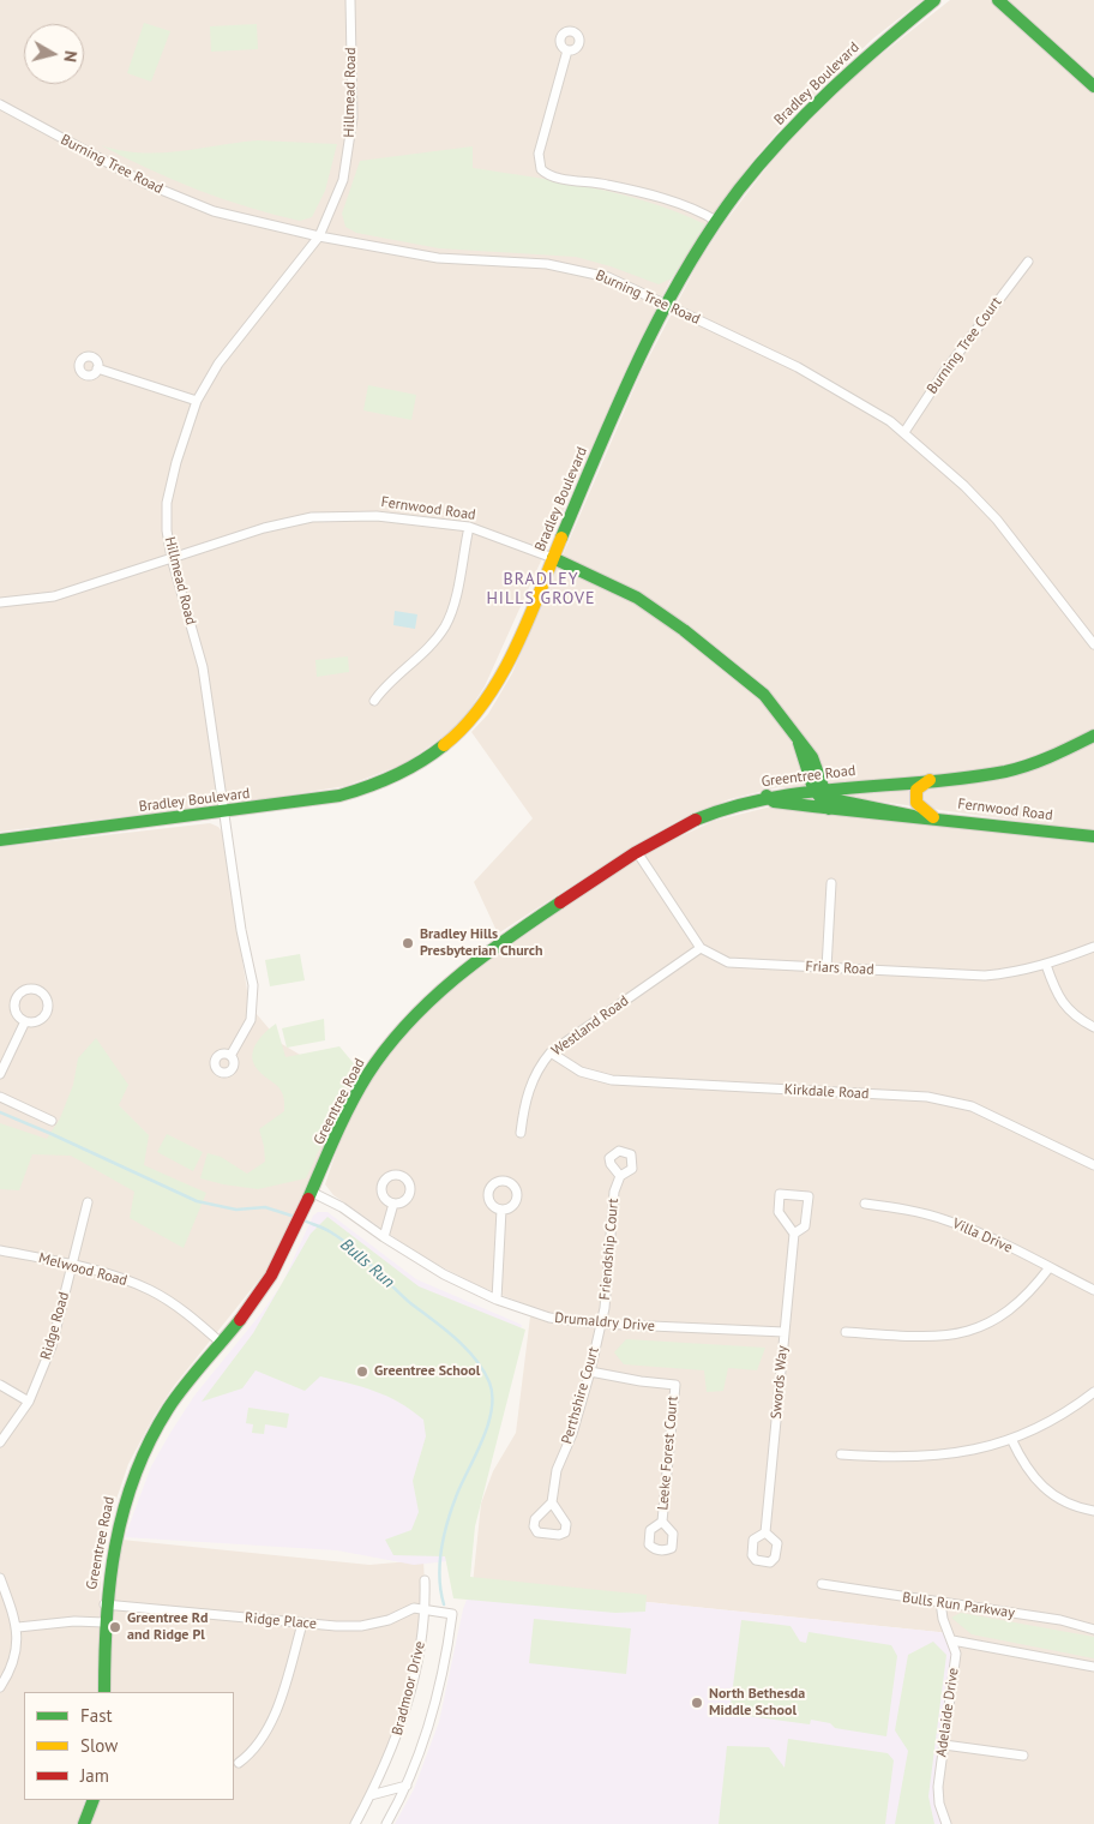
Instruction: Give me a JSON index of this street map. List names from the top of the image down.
{
  "streets": {
    "main road": ["Bradley Boulevard", "Fernwood Road", "Greentree Road"],
    "street": [
      "Hillmead Road",
      "Burning Tree Road",
      "Burning Tree Court",
      "Friars Road",
      "Westland Road",
      "Kirkdale Road",
      "Villa Drive",
      "Friendship Court",
      "Melwood Road",
      "Drumaldry Drive",
      "Ridge Road",
      "Swords Way",
      "Perthshire Court",
      "Leeke Forest Court",
      "Bulls Run Parkway",
      "Ridge Place",
      "Bradmoor Drive",
      "Adelaide Drive"
    ]
  },
  "crossings": [
    ["Bradley Boulevard", "Hillmead Road"],
    ["Bradley Boulevard", "Burning Tree Road"],
    ["Bradley Boulevard", "Fernwood Road"],
    ["Hillmead Road", "Burning Tree Road"],
    ["Hillmead Road", "Fernwood Road"],
    ["Burning Tree Road", "Burning Tree Court"],
    ["Fernwood Road", "Greentree Road"],
    ["Greentree Road", "Friars Road"],
    ["Greentree Road", "Melwood Road"],
    ["Greentree Road", "Drumaldry Drive"],
    ["Greentree Road", "Ridge Place"],
    ["Friars Road", "Westland Road"],
    ["Westland Road", "Kirkdale Road"],
    ["Friendship Court", "Drumaldry Drive"],
    ["Friendship Court", "Perthshire Court"],
    ["Melwood Road", "Ridge Road"],
    ["Drumaldry Drive", "Swords Way"],
    ["Drumaldry Drive", "Perthshire Court"],
    ["Perthshire Court", "Leeke Forest Court"],
    ["Bulls Run Parkway", "Adelaide Drive"],
    ["Ridge Place", "Bradmoor Drive"]
  ],
  "districts": ["BRADLEY HILLS GROVE"],
  "water": ["Bulls Run"],
  "places": [
    "Bradley Hills Presbyterian Church",
    "Greentree School",
    "Greentree Rd and Ridge Pl",
    "North Bethesda Middle School"
  ],
  "legend": ["Fast", "Slow", "Jam"],
  "north": "right"
}
